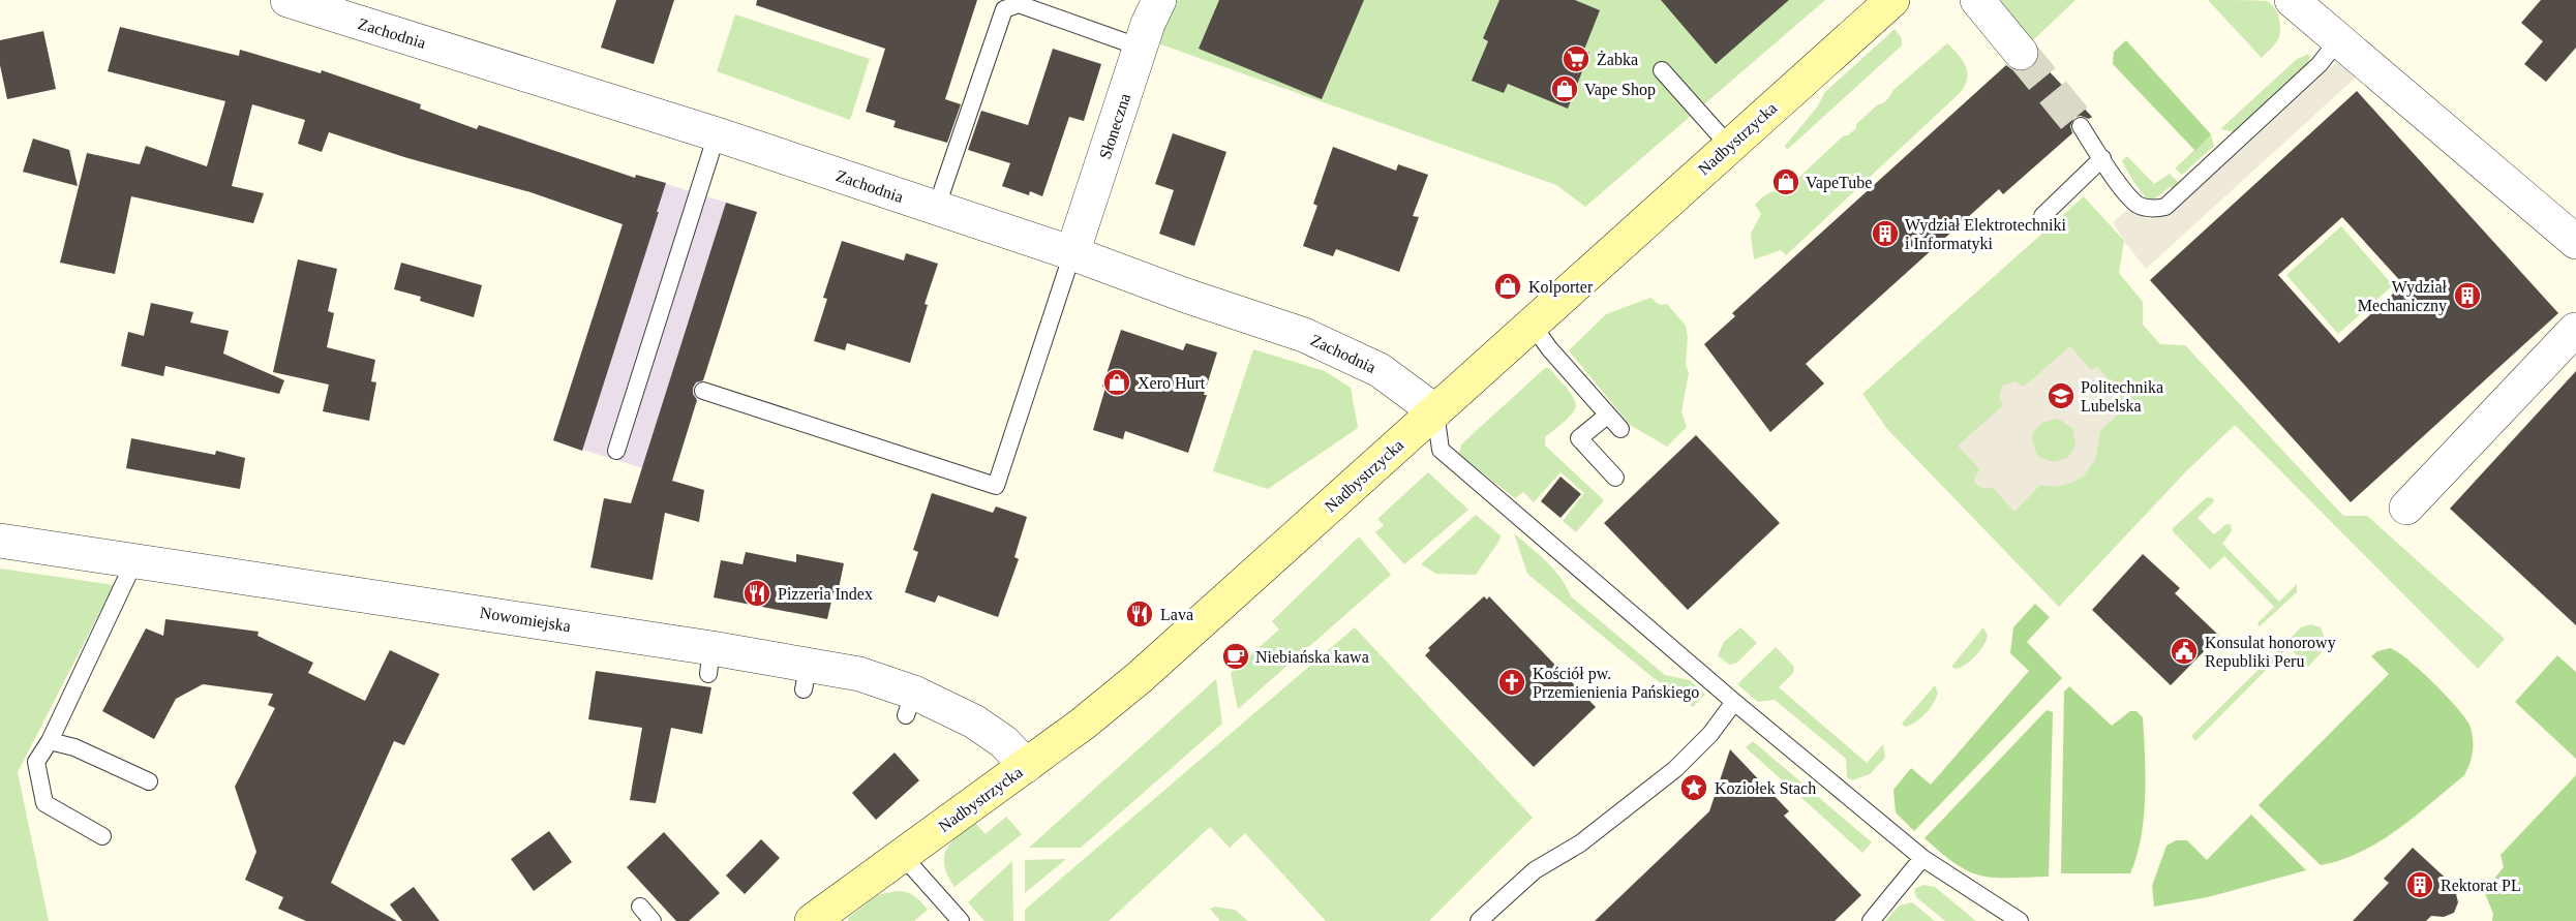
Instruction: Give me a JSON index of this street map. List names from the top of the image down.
{
  "streets": {
    "street": [
      "Zachodnia",
      "Słoneczna",
      "Nadbystrzycka",
      "Nowomiejska"
    ]
  },
  "crossings": [
    ["Zachodnia", "Słoneczna"],
    ["Zachodnia", "Nadbystrzycka"],
    ["Nadbystrzycka", "Nowomiejska"]
  ],
  "places": {
    "supermarket": ["Żabka"],
    "shop": [
      "Vape Shop",
      "VapeTube",
      "Kolporter",
      "Xero Hurt"
    ],
    "building": ["Wydział Elektrotechniki i Informatyki", "Wydział Mechaniczny", "Rektorat PL"],
    "school or university": ["Politechnika Lubelska"],
    "restaurant": ["Pizzeria Index", "Lava"],
    "public building": ["Konsulat honorowy Republiki Peru"],
    "cafe": ["Niebiańska kawa"],
    "church": ["Kościół pw. Przemienienia Pańskiego"],
    "place": ["Koziołek Stach"]
  }
}
